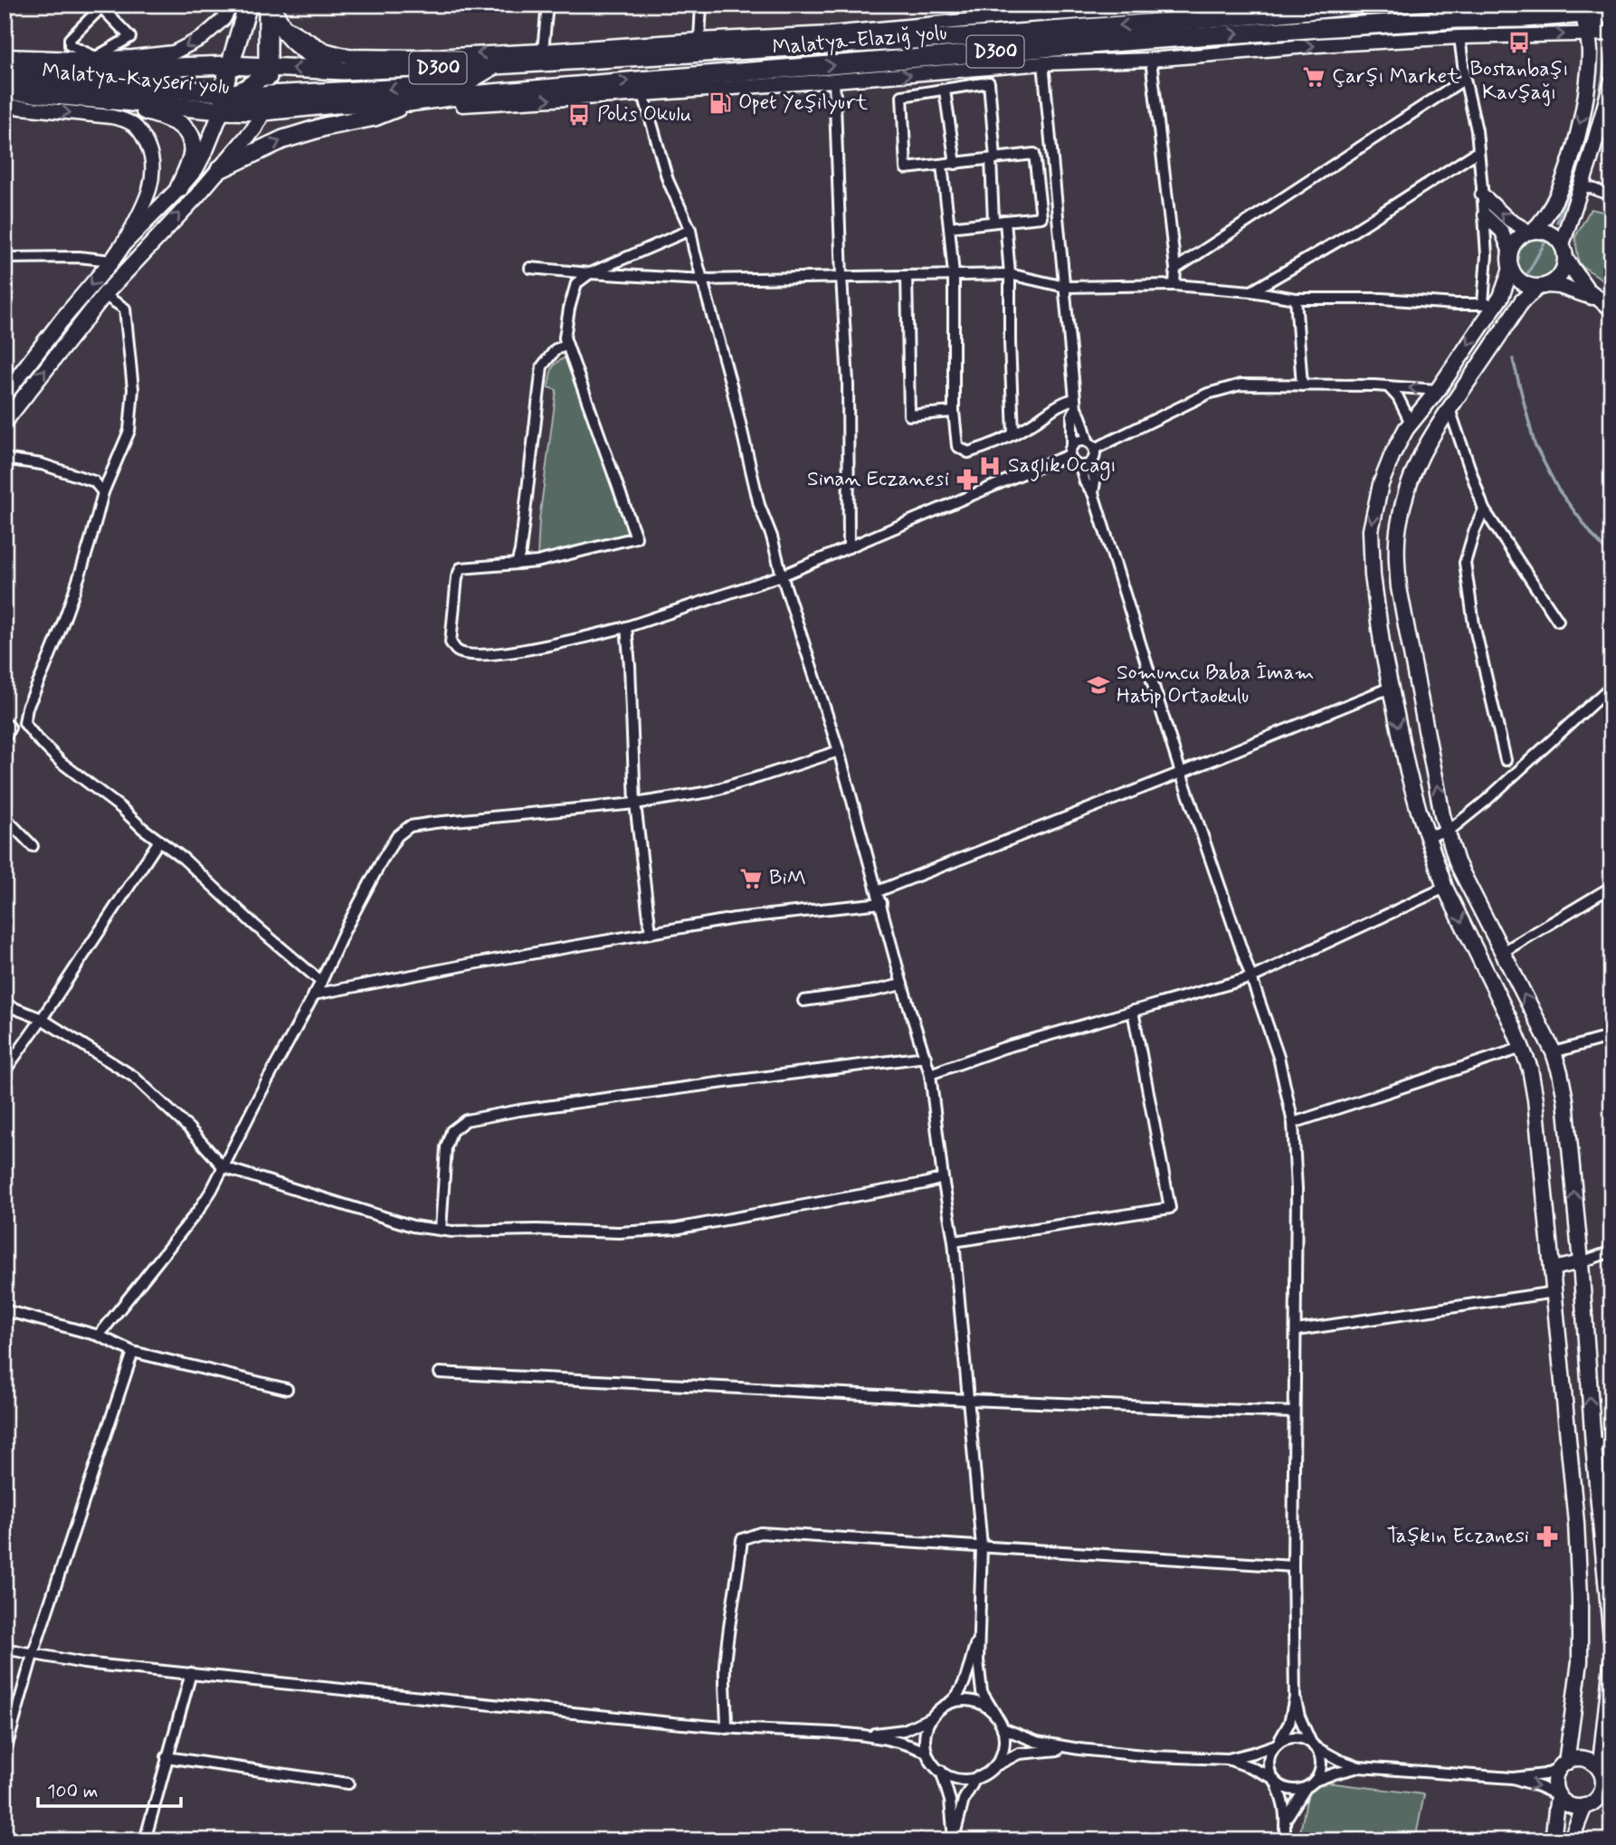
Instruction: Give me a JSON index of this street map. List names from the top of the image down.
{
  "streets": {
    "highway": ["Malatya-Elazığ yolu", "D300", "Malatya-Kayseri yolu"]
  },
  "crossings": [
    ["Malatya-Elazığ yolu", "D300"],
    ["Malatya-Elazığ yolu", "Malatya-Kayseri yolu"]
  ],
  "places": {
    "bus stop": ["Bostanbaşı Kavşağı", "Polis Okulu"],
    "supermarket": ["Çarşı Market", "BiM"],
    "fuel station": ["Opet Yeşilyurt"],
    "hospital": ["Saglık Ocagı"],
    "pharmacy": ["Sinan Eczanesi", "Taşkın Eczanesi"],
    "school or university": ["Somuncu Baba İmam Hatip Ortaokulu"]
  },
  "scale_bar": "100 m"
}
